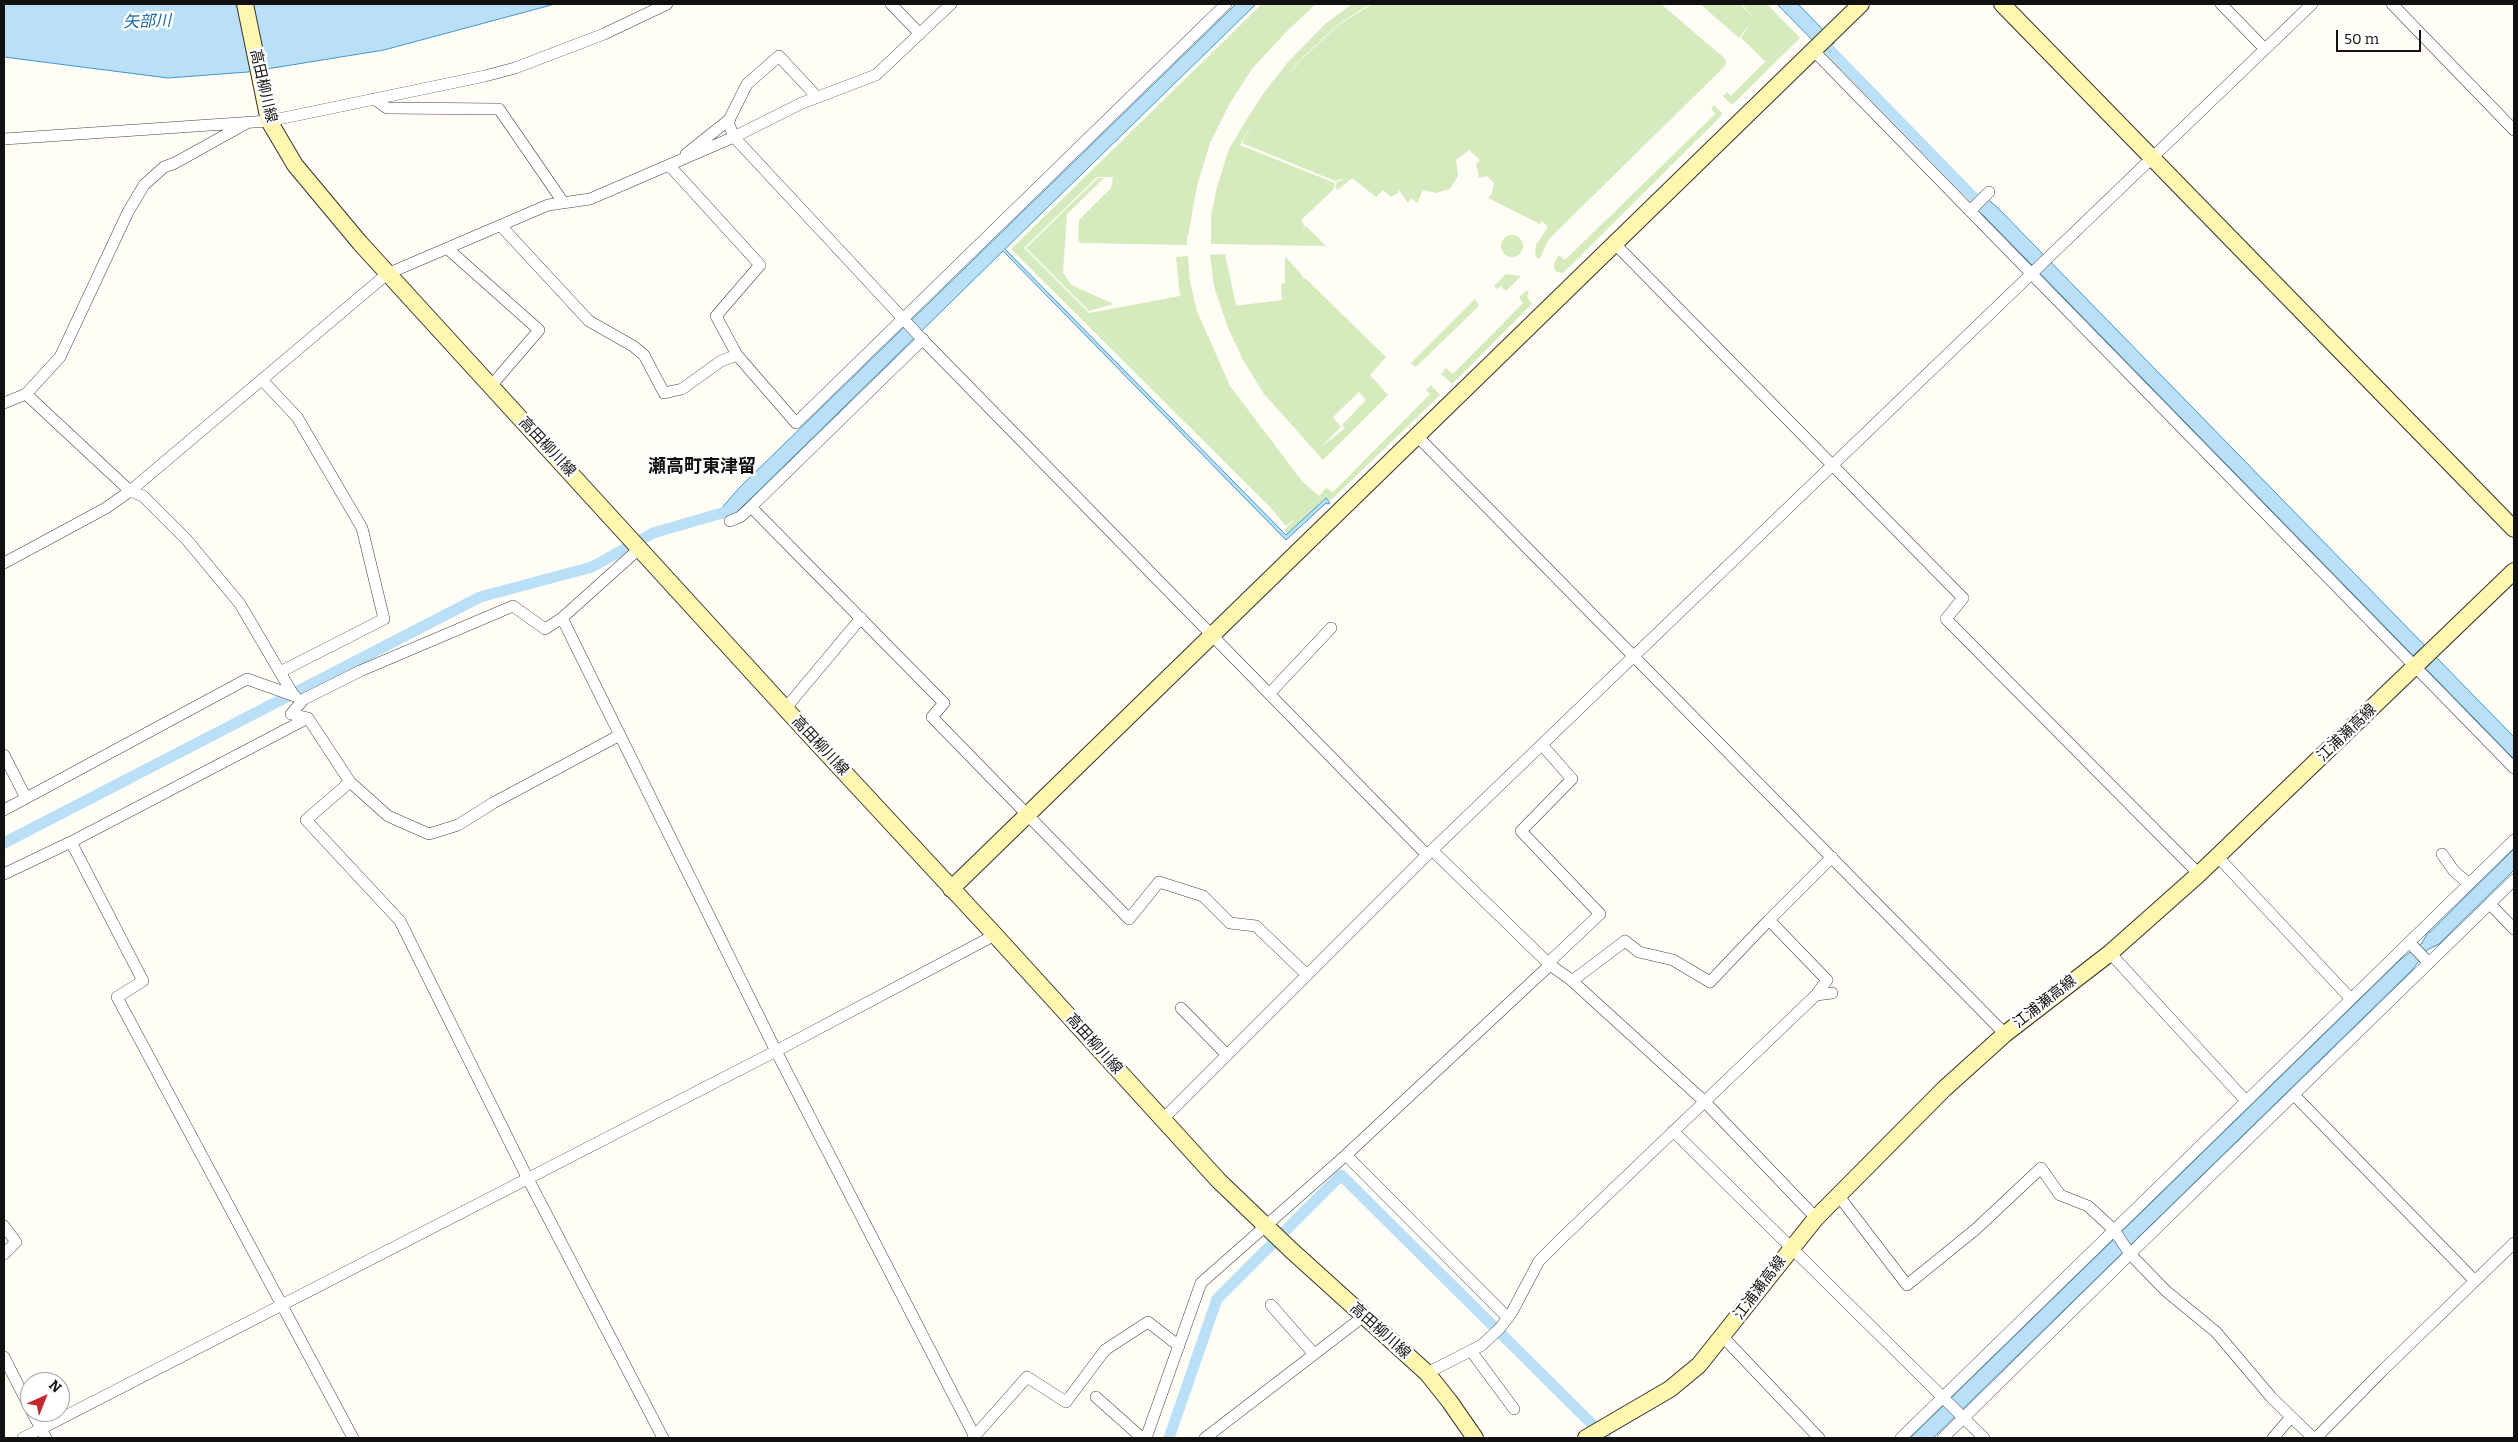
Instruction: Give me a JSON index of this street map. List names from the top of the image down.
{
  "streets": {
    "main road": ["高田柳川線", "江浦瀬高線"]
  },
  "districts": ["瀬高町東津留"],
  "water": ["矢部川"],
  "scale_bar": "50 m",
  "north": "top right"
}
